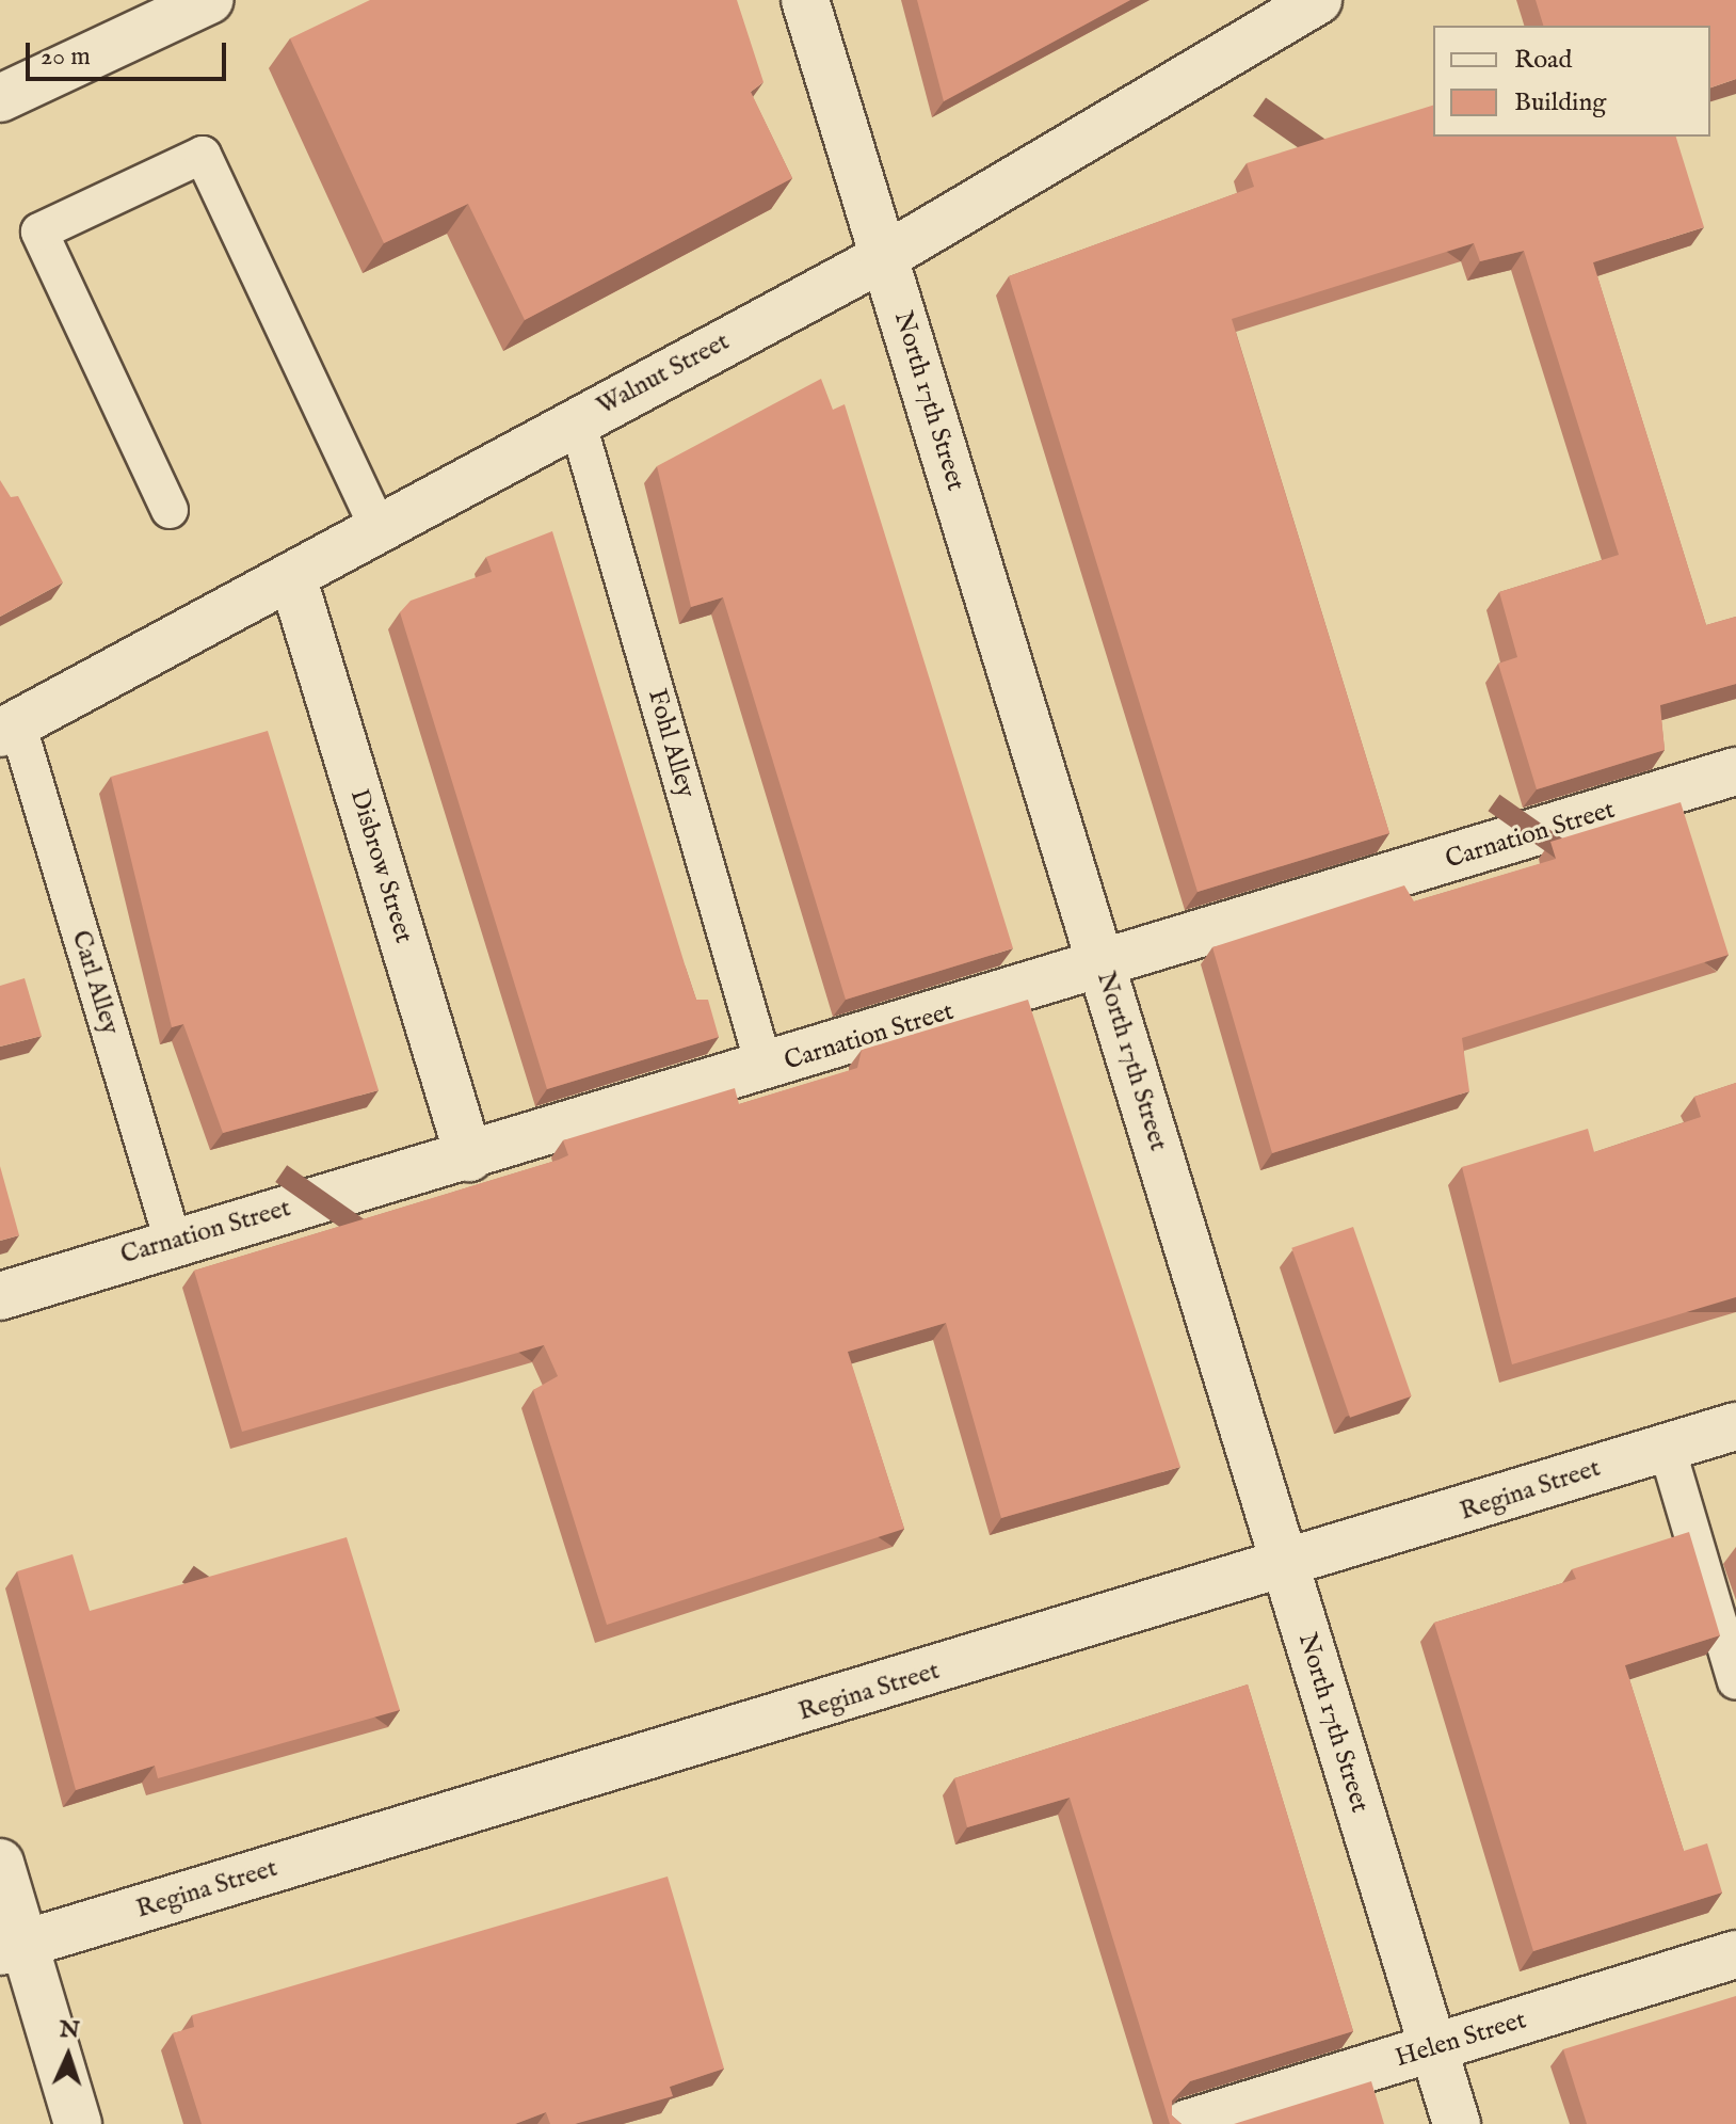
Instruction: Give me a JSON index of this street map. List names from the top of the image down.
{
  "streets": {
    "street": [
      "Walnut Street",
      "North 17th Street",
      "Carnation Street",
      "Disbrow Street",
      "Regina Street",
      "Helen Street"
    ],
    "lane": ["Fohl Alley", "Carl Alley"]
  },
  "crossings": [
    ["Walnut Street", "North 17th Street"],
    ["Walnut Street", "Fohl Alley"],
    ["Walnut Street", "Disbrow Street"],
    ["Walnut Street", "Carl Alley"],
    ["North 17th Street", "Carnation Street"],
    ["North 17th Street", "Regina Street"],
    ["North 17th Street", "Helen Street"],
    ["Fohl Alley", "Carnation Street"],
    ["Carnation Street", "Disbrow Street"],
    ["Carnation Street", "Carl Alley"]
  ],
  "legend": ["Road", "Building"],
  "scale_bar": "20 m",
  "north": "top"
}
